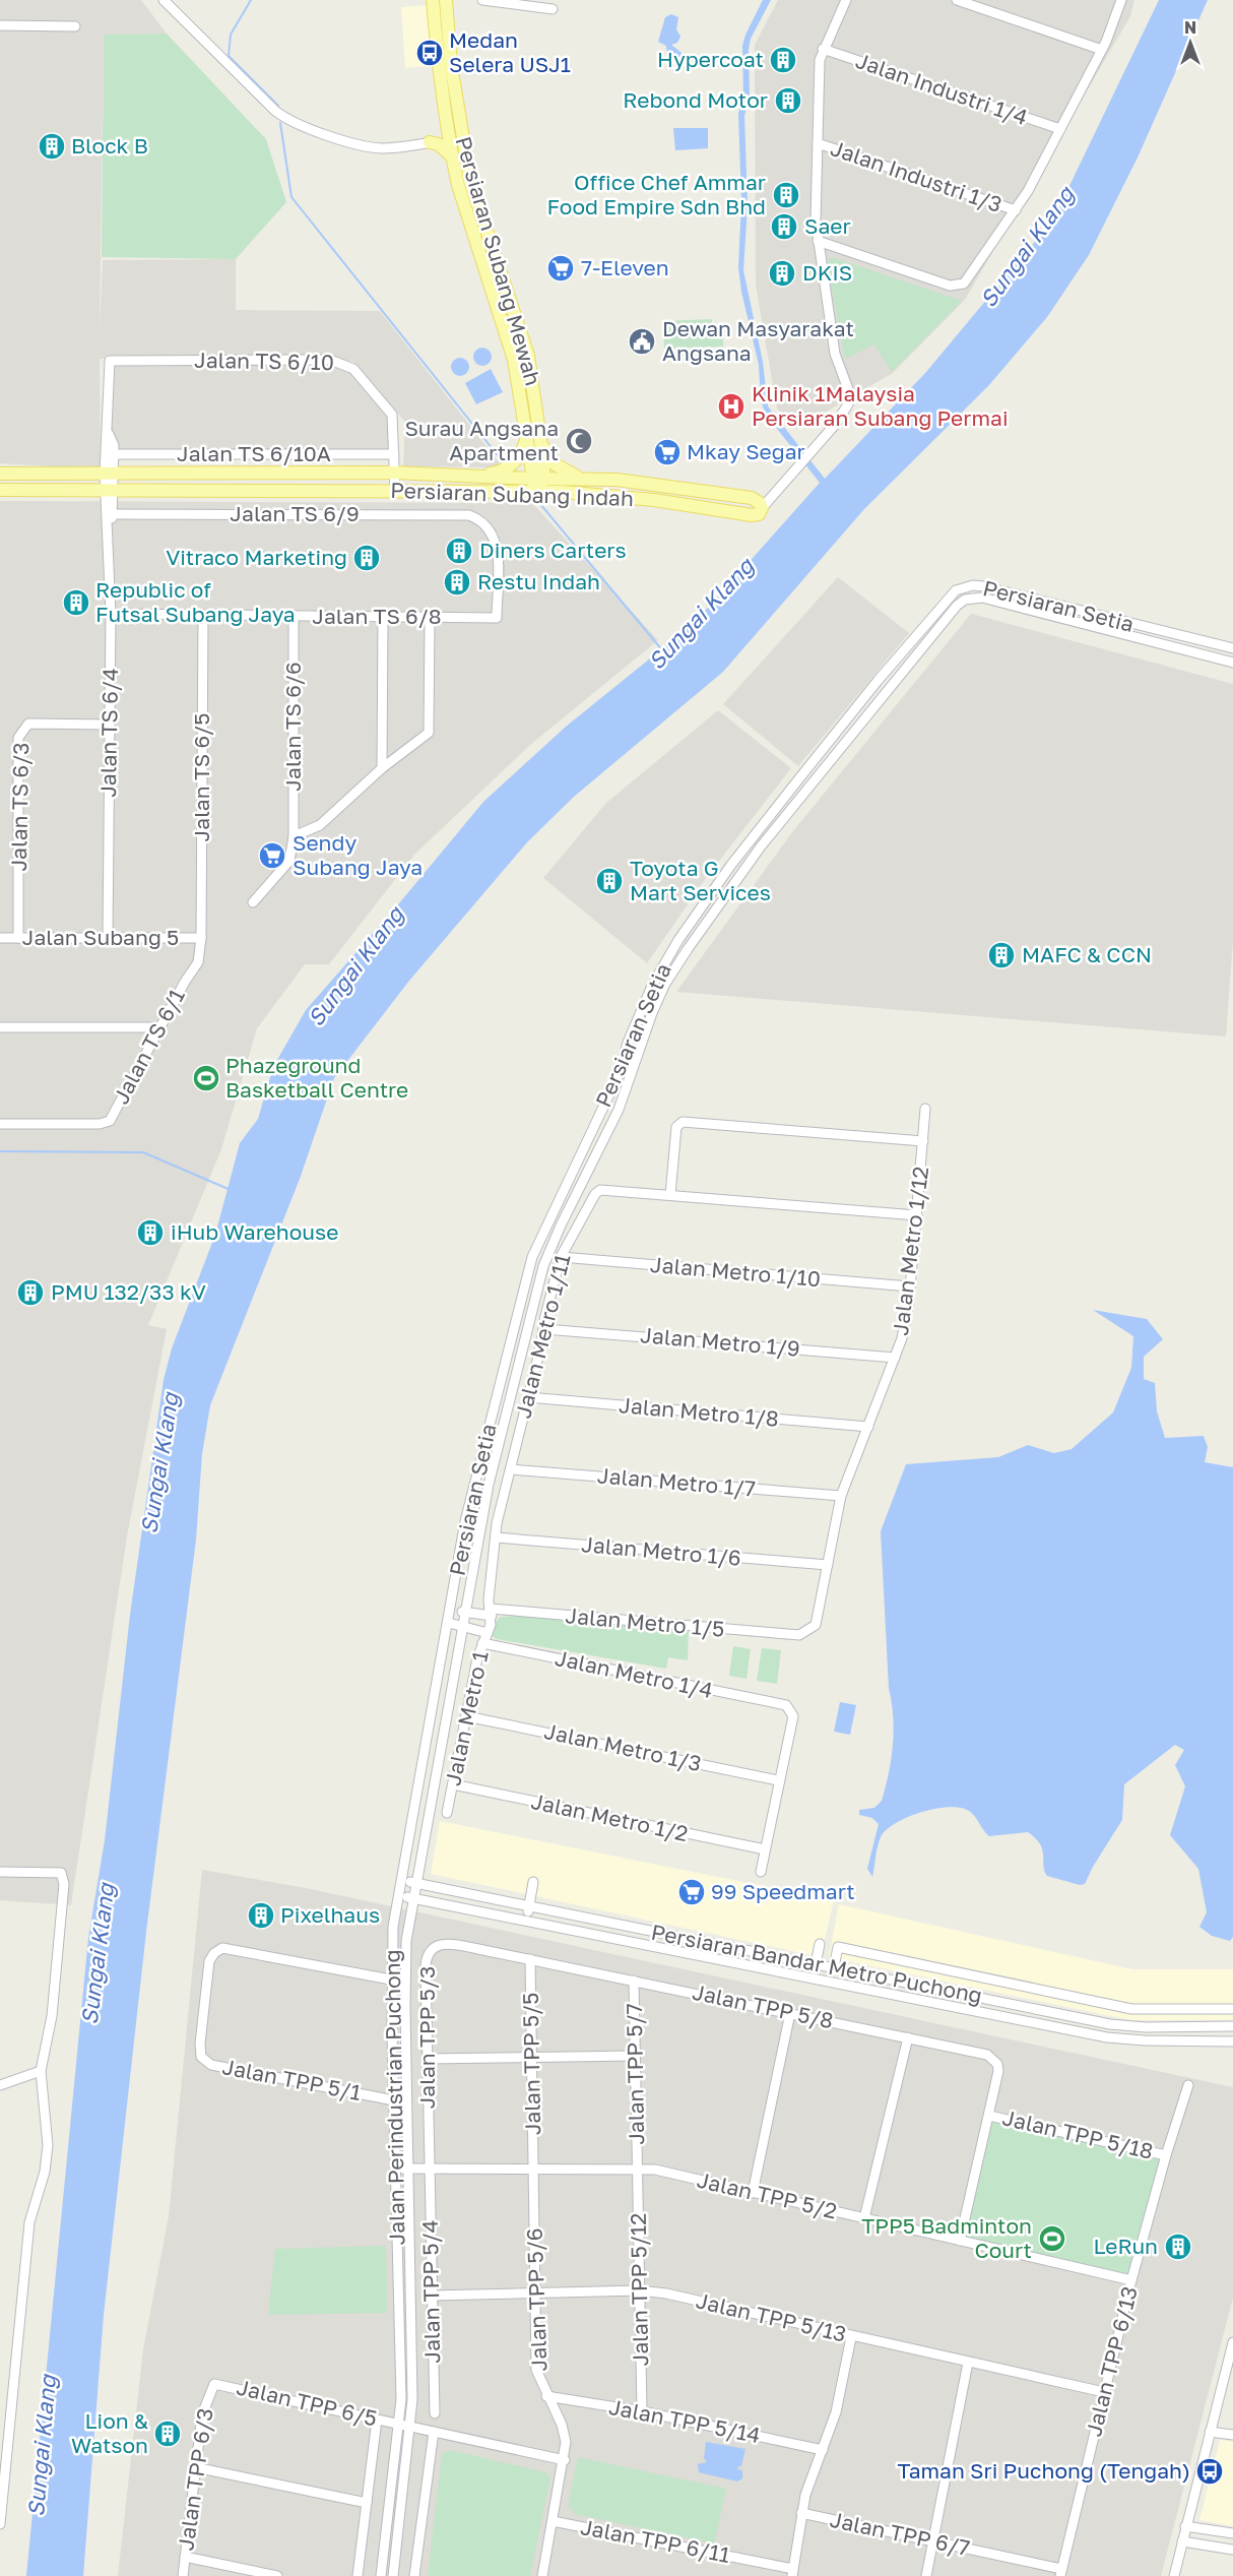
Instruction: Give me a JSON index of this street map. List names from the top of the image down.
{
  "streets": {
    "main road": ["Persiaran Subang Mewah", "Persiaran Subang Indah"],
    "street": [
      "Jalan Industri 1/4",
      "Jalan Industri 1/3",
      "Jalan TS 6/10",
      "Jalan TS 6/10A",
      "Jalan TS 6/9",
      "Persiaran Setia",
      "Jalan TS 6/8",
      "Jalan TS 6/6",
      "Jalan TS 6/4",
      "Jalan TS 6/5",
      "Jalan TS 6/3",
      "Jalan Subang 5",
      "Jalan TS 6/1",
      "Jalan Metro 1/12",
      "Jalan Metro 1/10",
      "Jalan Metro 1/11",
      "Jalan Metro 1/9",
      "Jalan Metro 1/8",
      "Jalan Metro 1/7",
      "Jalan Metro 1/6",
      "Jalan Metro 1/5",
      "Jalan Metro 1/4",
      "Jalan Metro 1",
      "Jalan Metro 1/3",
      "Jalan Metro 1/2",
      "Persiaran Bandar Metro Puchong",
      "Jalan TPP 5/8",
      "Jalan TPP 5/3",
      "Jalan TPP 5/5",
      "Jalan TPP 5/7",
      "Jalan TPP 5/1",
      "Jalan Perindustrian Puchong",
      "Jalan TPP 5/18",
      "Jalan TPP 5/2",
      "Jalan TPP 5/12",
      "Jalan TPP 5/4",
      "Jalan TPP 5/6",
      "Jalan TPP 5/13",
      "Jalan TPP 6/13",
      "Jalan TPP 6/5",
      "Jalan TPP 5/14",
      "Jalan TPP 6/3",
      "Jalan TPP 6/7",
      "Jalan TPP 6/11"
    ]
  },
  "crossings": [
    ["Persiaran Subang Mewah", "Persiaran Subang Indah"],
    ["Jalan TS 6/10", "Jalan TS 6/10A"],
    ["Jalan TS 6/10", "Persiaran Subang Indah"],
    ["Jalan TS 6/10", "Jalan TS 6/4"],
    ["Persiaran Subang Indah", "Jalan TS 6/4"],
    ["Jalan TS 6/9", "Jalan TS 6/8"],
    ["Jalan TS 6/9", "Jalan TS 6/4"],
    ["Persiaran Setia", "Jalan Perindustrian Puchong"],
    ["Jalan TS 6/8", "Jalan TS 6/6"],
    ["Jalan TS 6/8", "Jalan TS 6/4"],
    ["Jalan TS 6/8", "Jalan TS 6/5"],
    ["Jalan TS 6/4", "Jalan TS 6/3"],
    ["Jalan TS 6/4", "Jalan Subang 5"],
    ["Jalan TS 6/5", "Jalan Subang 5"],
    ["Jalan TS 6/5", "Jalan TS 6/1"],
    ["Jalan TS 6/3", "Jalan Subang 5"],
    ["Jalan Subang 5", "Jalan TS 6/1"],
    ["Jalan Metro 1/12", "Jalan Metro 1/10"],
    ["Jalan Metro 1/12", "Jalan Metro 1/11"],
    ["Jalan Metro 1/12", "Jalan Metro 1/9"],
    ["Jalan Metro 1/12", "Jalan Metro 1/8"],
    ["Jalan Metro 1/12", "Jalan Metro 1/7"],
    ["Jalan Metro 1/10", "Jalan Metro 1/11"],
    ["Jalan Metro 1/11", "Jalan Metro 1/9"],
    ["Jalan Metro 1/11", "Jalan Metro 1/8"],
    ["Jalan Metro 1/11", "Jalan Metro 1/7"],
    ["Jalan Metro 1/11", "Jalan Metro 1/6"],
    ["Jalan Metro 1/11", "Jalan Metro 1/5"],
    ["Jalan Metro 1/11", "Jalan Metro 1"],
    ["Jalan Metro 1/6", "Jalan Metro 1/5"],
    ["Jalan Metro 1/5", "Jalan Metro 1"],
    ["Jalan Metro 1/4", "Jalan Metro 1"],
    ["Jalan Metro 1/4", "Jalan Metro 1/3"],
    ["Jalan Metro 1", "Jalan Metro 1/3"],
    ["Jalan Metro 1", "Jalan Metro 1/2"],
    ["Persiaran Bandar Metro Puchong", "Jalan Perindustrian Puchong"],
    ["Jalan TPP 5/8", "Jalan TPP 5/3"],
    ["Jalan TPP 5/8", "Jalan TPP 5/5"],
    ["Jalan TPP 5/8", "Jalan TPP 5/7"],
    ["Jalan TPP 5/8", "Jalan TPP 5/18"],
    ["Jalan TPP 5/3", "Jalan TPP 5/2"],
    ["Jalan TPP 5/3", "Jalan TPP 5/4"],
    ["Jalan TPP 5/5", "Jalan TPP 5/2"],
    ["Jalan TPP 5/5", "Jalan TPP 5/6"],
    ["Jalan TPP 5/7", "Jalan TPP 5/2"],
    ["Jalan TPP 5/7", "Jalan TPP 5/12"],
    ["Jalan TPP 5/1", "Jalan Perindustrian Puchong"],
    ["Jalan Perindustrian Puchong", "Jalan TPP 5/2"],
    ["Jalan Perindustrian Puchong", "Jalan TPP 6/5"],
    ["Jalan TPP 5/18", "Jalan TPP 6/13"],
    ["Jalan TPP 5/2", "Jalan TPP 5/12"],
    ["Jalan TPP 5/2", "Jalan TPP 5/4"],
    ["Jalan TPP 5/2", "Jalan TPP 5/6"],
    ["Jalan TPP 5/2", "Jalan TPP 6/13"],
    ["Jalan TPP 5/12", "Jalan TPP 5/13"],
    ["Jalan TPP 5/12", "Jalan TPP 5/14"],
    ["Jalan TPP 5/4", "Jalan TPP 5/13"],
    ["Jalan TPP 5/6", "Jalan TPP 5/13"],
    ["Jalan TPP 5/6", "Jalan TPP 6/5"],
    ["Jalan TPP 5/6", "Jalan TPP 5/14"],
    ["Jalan TPP 5/6", "Jalan TPP 6/11"],
    ["Jalan TPP 5/13", "Jalan TPP 6/13"],
    ["Jalan TPP 6/13", "Jalan TPP 6/7"],
    ["Jalan TPP 6/5", "Jalan TPP 6/3"],
    ["Jalan TPP 6/7", "Jalan TPP 6/11"]
  ],
  "water": ["Sungai Klang"],
  "places": {
    "bus stop": ["Medan Selera USJ1", "Taman Sri Puchong (Tengah)"],
    "building": [
      "Hypercoat",
      "Rebond Motor",
      "Block B",
      "Office Chef Ammar Food Empire Sdn Bhd",
      "Saer",
      "DKIS",
      "Diners Carters",
      "Vitraco Marketing",
      "Restu Indah",
      "Republic of Futsal Subang Jaya",
      "Toyota G Mart Services",
      "MAFC & CCN",
      "iHub Warehouse",
      "PMU 132/33 kV",
      "Pixelhaus",
      "LeRun",
      "Lion & Watson"
    ],
    "supermarket": [
      "7-Eleven",
      "Mkay Segar",
      "Sendy Subang Jaya",
      "99 Speedmart"
    ],
    "public building": ["Dewan Masyarakat Angsana"],
    "hospital": ["Klinik 1Malaysia Persiaran Subang Permai"],
    "mosque": ["Surau Angsana Apartment"],
    "sports": ["Phazeground Basketball Centre", "TPP5 Badminton Court"]
  },
  "north": "top"
}
